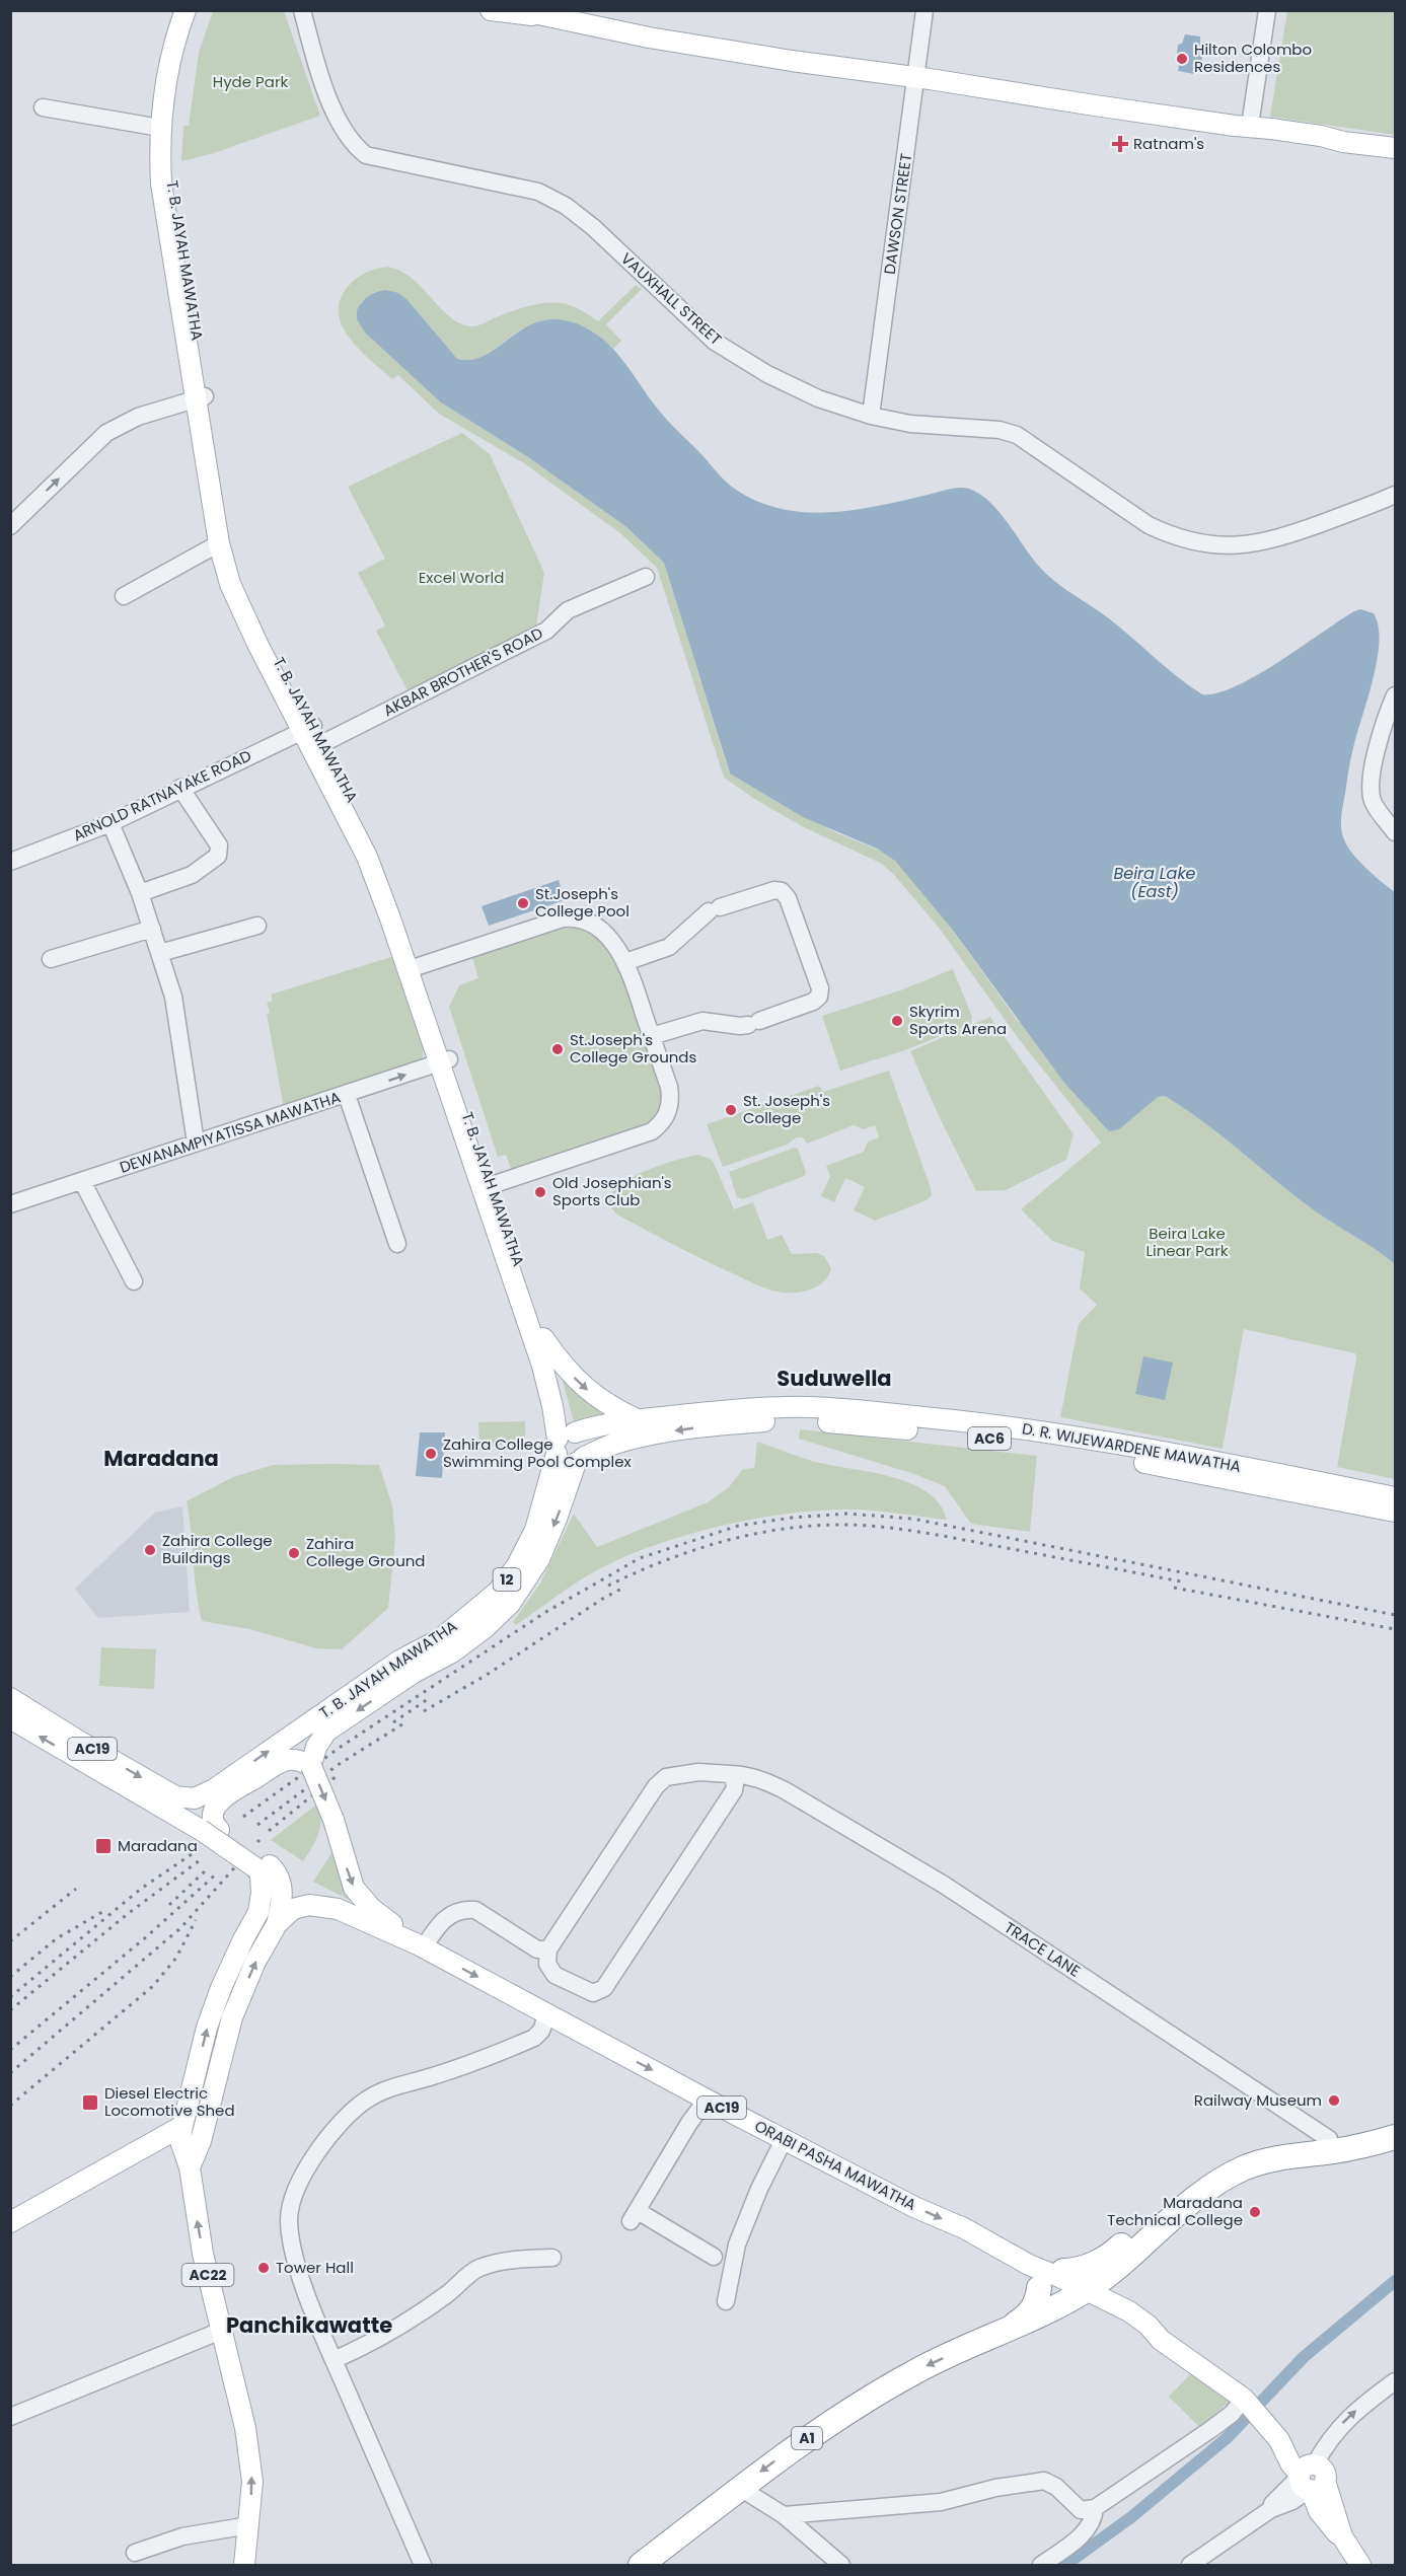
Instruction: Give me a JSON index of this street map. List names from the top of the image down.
{
  "streets": {
    "highway": ["A1"],
    "main road": [
      "T. B. JAYAH MAWATHA",
      "AC6",
      "D. R. WIJEWARDENE MAWATHA",
      "12",
      "AC19",
      "ORABI PASHA MAWATHA",
      "AC22"
    ],
    "street": [
      "DAWSON STREET",
      "VAUXHALL STREET",
      "AKBAR BROTHER'S ROAD",
      "ARNOLD RATNAYAKE ROAD",
      "DEWANAMPIYATISSA MAWATHA",
      "TRACE LANE"
    ]
  },
  "crossings": [
    ["DAWSON STREET", "VAUXHALL STREET"],
    ["T. B. JAYAH MAWATHA", "AKBAR BROTHER'S ROAD"],
    ["T. B. JAYAH MAWATHA", "ARNOLD RATNAYAKE ROAD"],
    ["T. B. JAYAH MAWATHA", "DEWANAMPIYATISSA MAWATHA"],
    ["T. B. JAYAH MAWATHA", "D. R. WIJEWARDENE MAWATHA"],
    ["T. B. JAYAH MAWATHA", "AC19"],
    ["AKBAR BROTHER'S ROAD", "ARNOLD RATNAYAKE ROAD"],
    ["TRACE LANE", "A1"],
    ["ORABI PASHA MAWATHA", "A1"]
  ],
  "one_way": ["ORABI PASHA MAWATHA"],
  "districts": ["Suduwella", "Maradana", "Panchikawatte"],
  "water": ["Beira Lake (East)"],
  "parks": ["Hyde Park", "Excel World", "Beira Lake Linear Park"],
  "places": {
    "other": [
      "Hilton Colombo Residences",
      "St.Joseph's College Pool",
      "Skyrim Sports Arena",
      "St.Joseph's College Grounds",
      "St. Joseph's College",
      "Old Josephian's Sports Club",
      "Zahira College Swimming Pool Complex",
      "Zahira College Buildings",
      "Zahira College Ground",
      "Railway Museum",
      "Maradana Technical College",
      "Tower Hall"
    ],
    "health": ["Ratnam's"],
    "transit": ["Maradana", "Diesel Electric Locomotive Shed"]
  }
}
